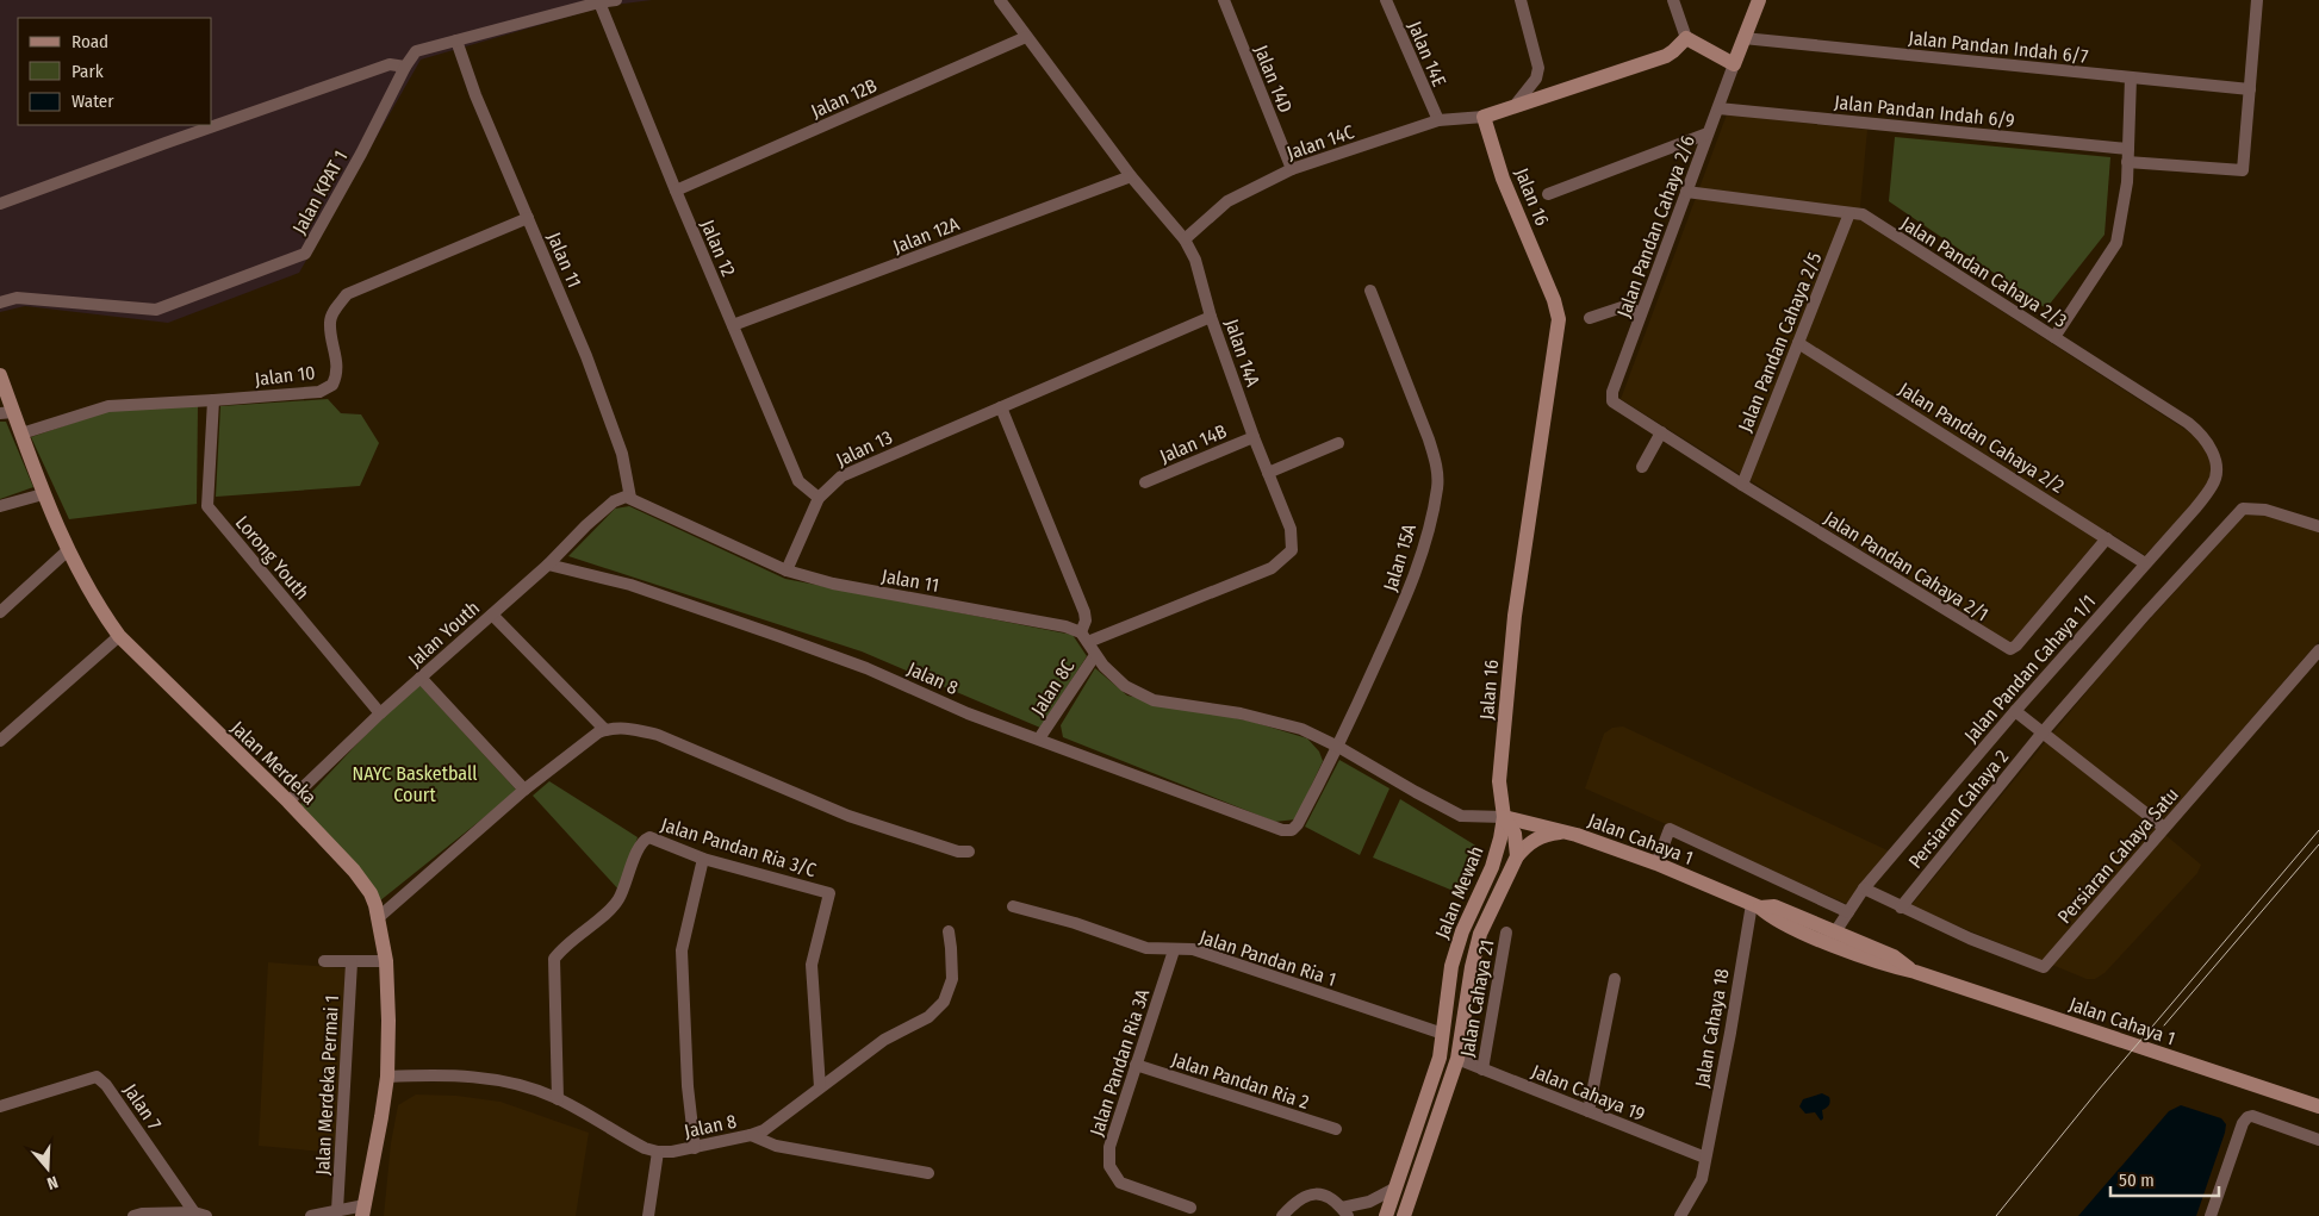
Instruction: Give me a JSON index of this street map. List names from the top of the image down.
{
  "streets": {
    "street": [
      "Jalan Pandan Indah 6/7",
      "Jalan 14E",
      "Jalan 14D",
      "Jalan 12B",
      "Jalan Pandan Indah 6/9",
      "Jalan 14C",
      "Jalan KPAT 1",
      "Jalan 16",
      "Jalan Pandan Cahaya 2/6",
      "Jalan 12A",
      "Jalan 12",
      "Jalan 11",
      "Jalan Pandan Cahaya 2/3",
      "Jalan Pandan Cahaya 2/5",
      "Jalan 14A",
      "Jalan 10",
      "Jalan Pandan Cahaya 2/2",
      "Jalan 14B",
      "Jalan 13",
      "Lorong Youth",
      "Jalan 15A",
      "Jalan Pandan Cahaya 2/1",
      "Jalan Youth",
      "Jalan Pandan Cahaya 1/1",
      "Jalan 8",
      "Jalan 8C",
      "Jalan Merdeka",
      "Persiaran Cahaya 2",
      "Jalan Cahaya 1",
      "Jalan Pandan Ria 3/C",
      "Persiaran Cahaya Satu",
      "Jalan Mewah",
      "Jalan Pandan Ria 1",
      "Jalan Cahaya 21",
      "Jalan Cahaya 18",
      "Jalan Pandan Ria 3A",
      "Jalan Pandan Ria 2",
      "Jalan Merdeka Permai 1",
      "Jalan Cahaya 19",
      "Jalan 7"
    ]
  },
  "crossings": [
    ["Jalan 14E", "Jalan 14C"],
    ["Jalan 14D", "Jalan 14C"],
    ["Jalan 12B", "Jalan 12"],
    ["Jalan 12B", "Jalan 14A"],
    ["Jalan Pandan Indah 6/9", "Jalan Pandan Cahaya 2/6"],
    ["Jalan 14C", "Jalan 16"],
    ["Jalan 14C", "Jalan 14A"],
    ["Jalan KPAT 1", "Jalan 12"],
    ["Jalan KPAT 1", "Jalan 11"],
    ["Jalan 16", "Jalan Cahaya 1"],
    ["Jalan 16", "Jalan Mewah"],
    ["Jalan Pandan Cahaya 2/6", "Jalan Pandan Cahaya 2/3"],
    ["Jalan Pandan Cahaya 2/6", "Jalan Pandan Cahaya 2/1"],
    ["Jalan 12A", "Jalan 12"],
    ["Jalan 12A", "Jalan 14A"],
    ["Jalan 12", "Jalan 13"],
    ["Jalan 11", "Jalan 14A"],
    ["Jalan 11", "Jalan 10"],
    ["Jalan 11", "Jalan 13"],
    ["Jalan 11", "Jalan Youth"],
    ["Jalan Pandan Cahaya 2/3", "Jalan Pandan Cahaya 2/5"],
    ["Jalan Pandan Cahaya 2/3", "Jalan Pandan Cahaya 1/1"],
    ["Jalan Pandan Cahaya 2/5", "Jalan Pandan Cahaya 2/2"],
    ["Jalan Pandan Cahaya 2/5", "Jalan Pandan Cahaya 2/1"],
    ["Jalan 14A", "Jalan 14B"],
    ["Jalan 14A", "Jalan 13"],
    ["Jalan 10", "Lorong Youth"],
    ["Jalan 10", "Jalan Merdeka"],
    ["Jalan Pandan Cahaya 2/2", "Jalan Pandan Cahaya 2/1"],
    ["Jalan Pandan Cahaya 2/2", "Jalan Pandan Cahaya 1/1"],
    ["Lorong Youth", "Jalan Youth"],
    ["Jalan 15A", "Jalan 8"],
    ["Jalan Youth", "Jalan 8"],
    ["Jalan Youth", "Jalan Merdeka"],
    ["Jalan Pandan Cahaya 1/1", "Jalan Cahaya 1"],
    ["Jalan Pandan Cahaya 1/1", "Persiaran Cahaya Satu"],
    ["Jalan 8", "Jalan 8C"],
    ["Jalan 8", "Jalan Merdeka"],
    ["Jalan 8", "Jalan Pandan Ria 3/C"],
    ["Persiaran Cahaya 2", "Persiaran Cahaya Satu"],
    ["Jalan Cahaya 1", "Jalan Mewah"],
    ["Jalan Cahaya 1", "Jalan Cahaya 18"],
    ["Jalan Mewah", "Jalan Pandan Ria 1"],
    ["Jalan Mewah", "Jalan Cahaya 19"],
    ["Jalan Pandan Ria 1", "Jalan Pandan Ria 3A"],
    ["Jalan Cahaya 21", "Jalan Cahaya 19"],
    ["Jalan Cahaya 18", "Jalan Cahaya 19"],
    ["Jalan Pandan Ria 3A", "Jalan Pandan Ria 2"]
  ],
  "parks": ["NAYC Basketball Court"],
  "legend": ["Road", "Park", "Water"],
  "scale_bar": "50 m",
  "north": "bottom"
}
